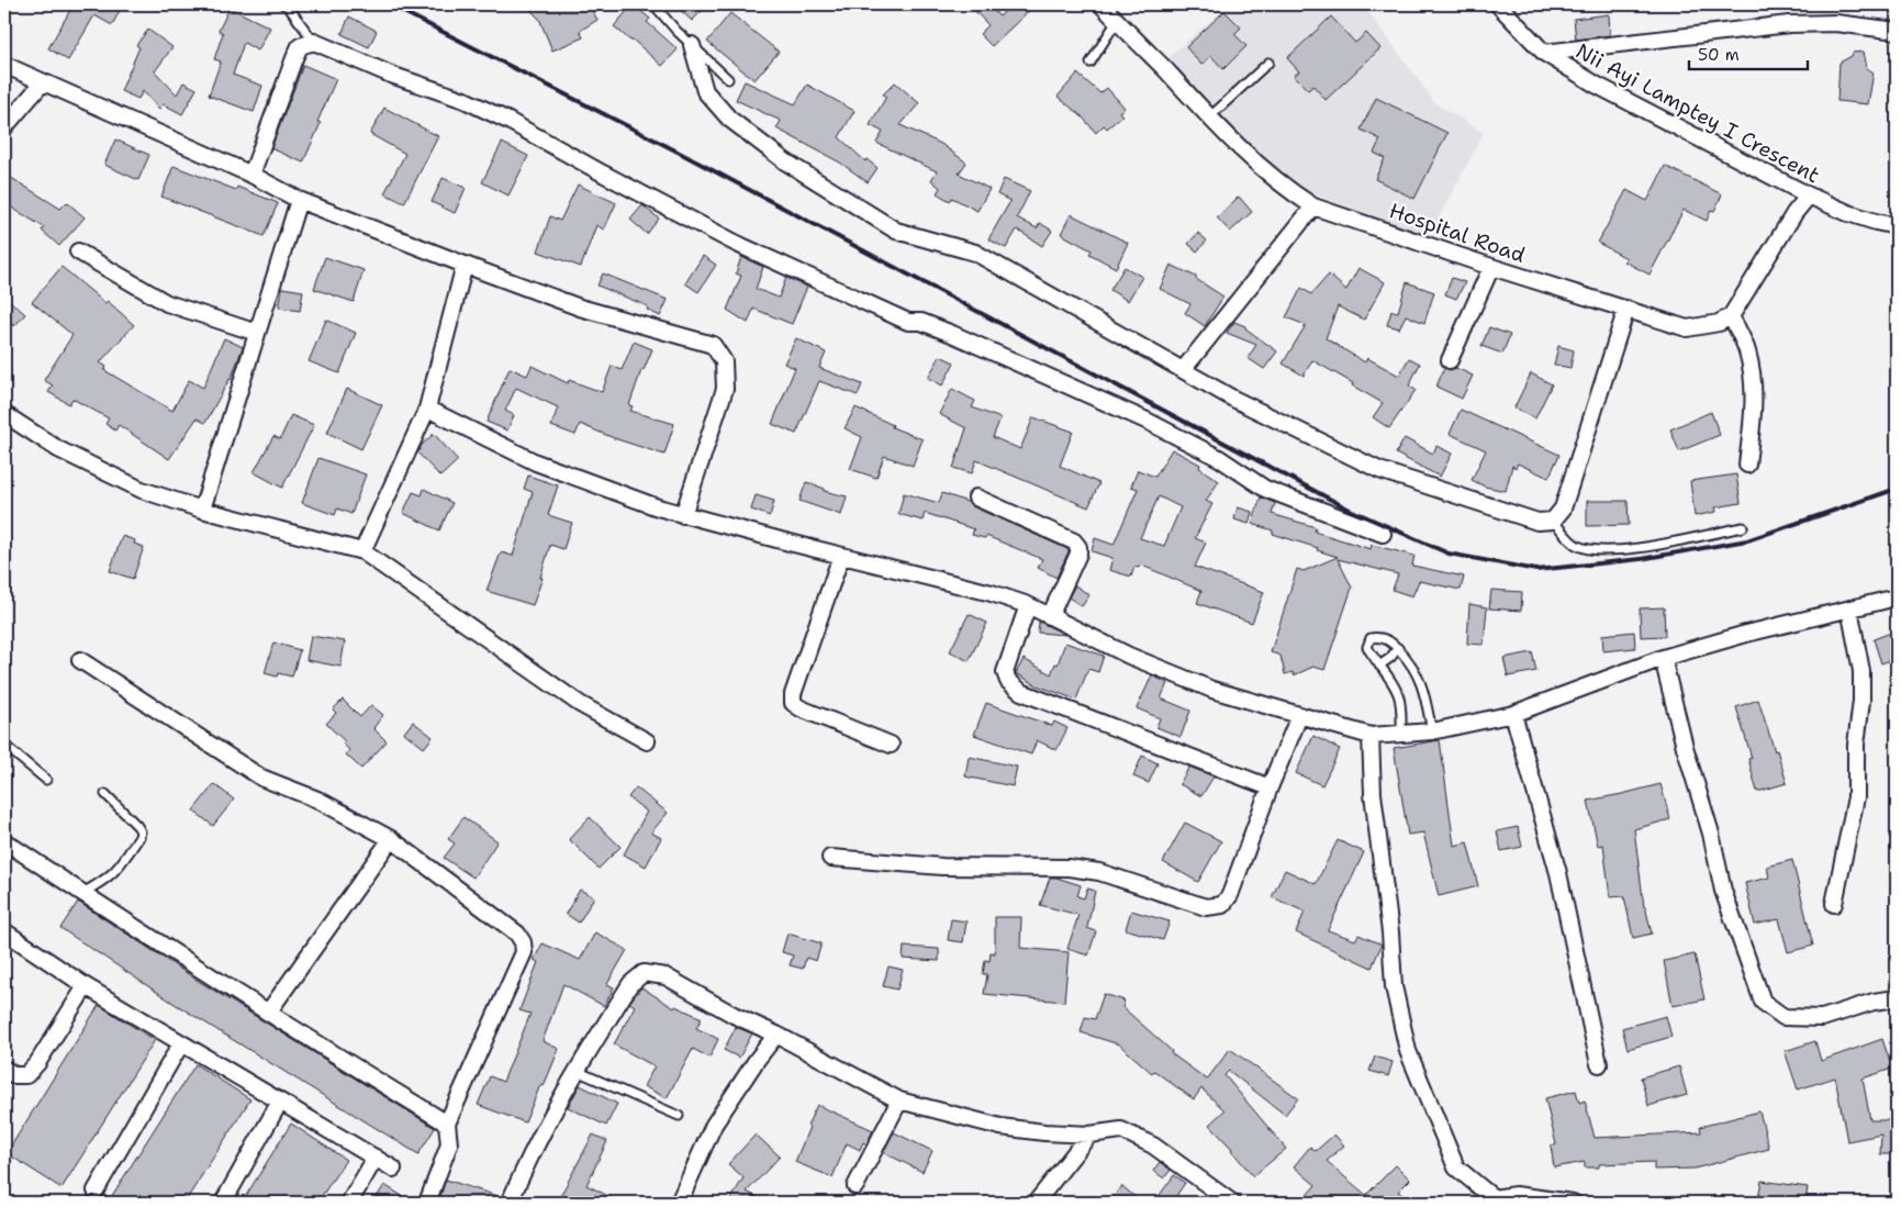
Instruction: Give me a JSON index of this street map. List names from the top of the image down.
{
  "streets": {
    "street": ["Nii Ayi Lamptey I Crescent", "Hospital Road"]
  },
  "scale_bar": "50 m"
}
